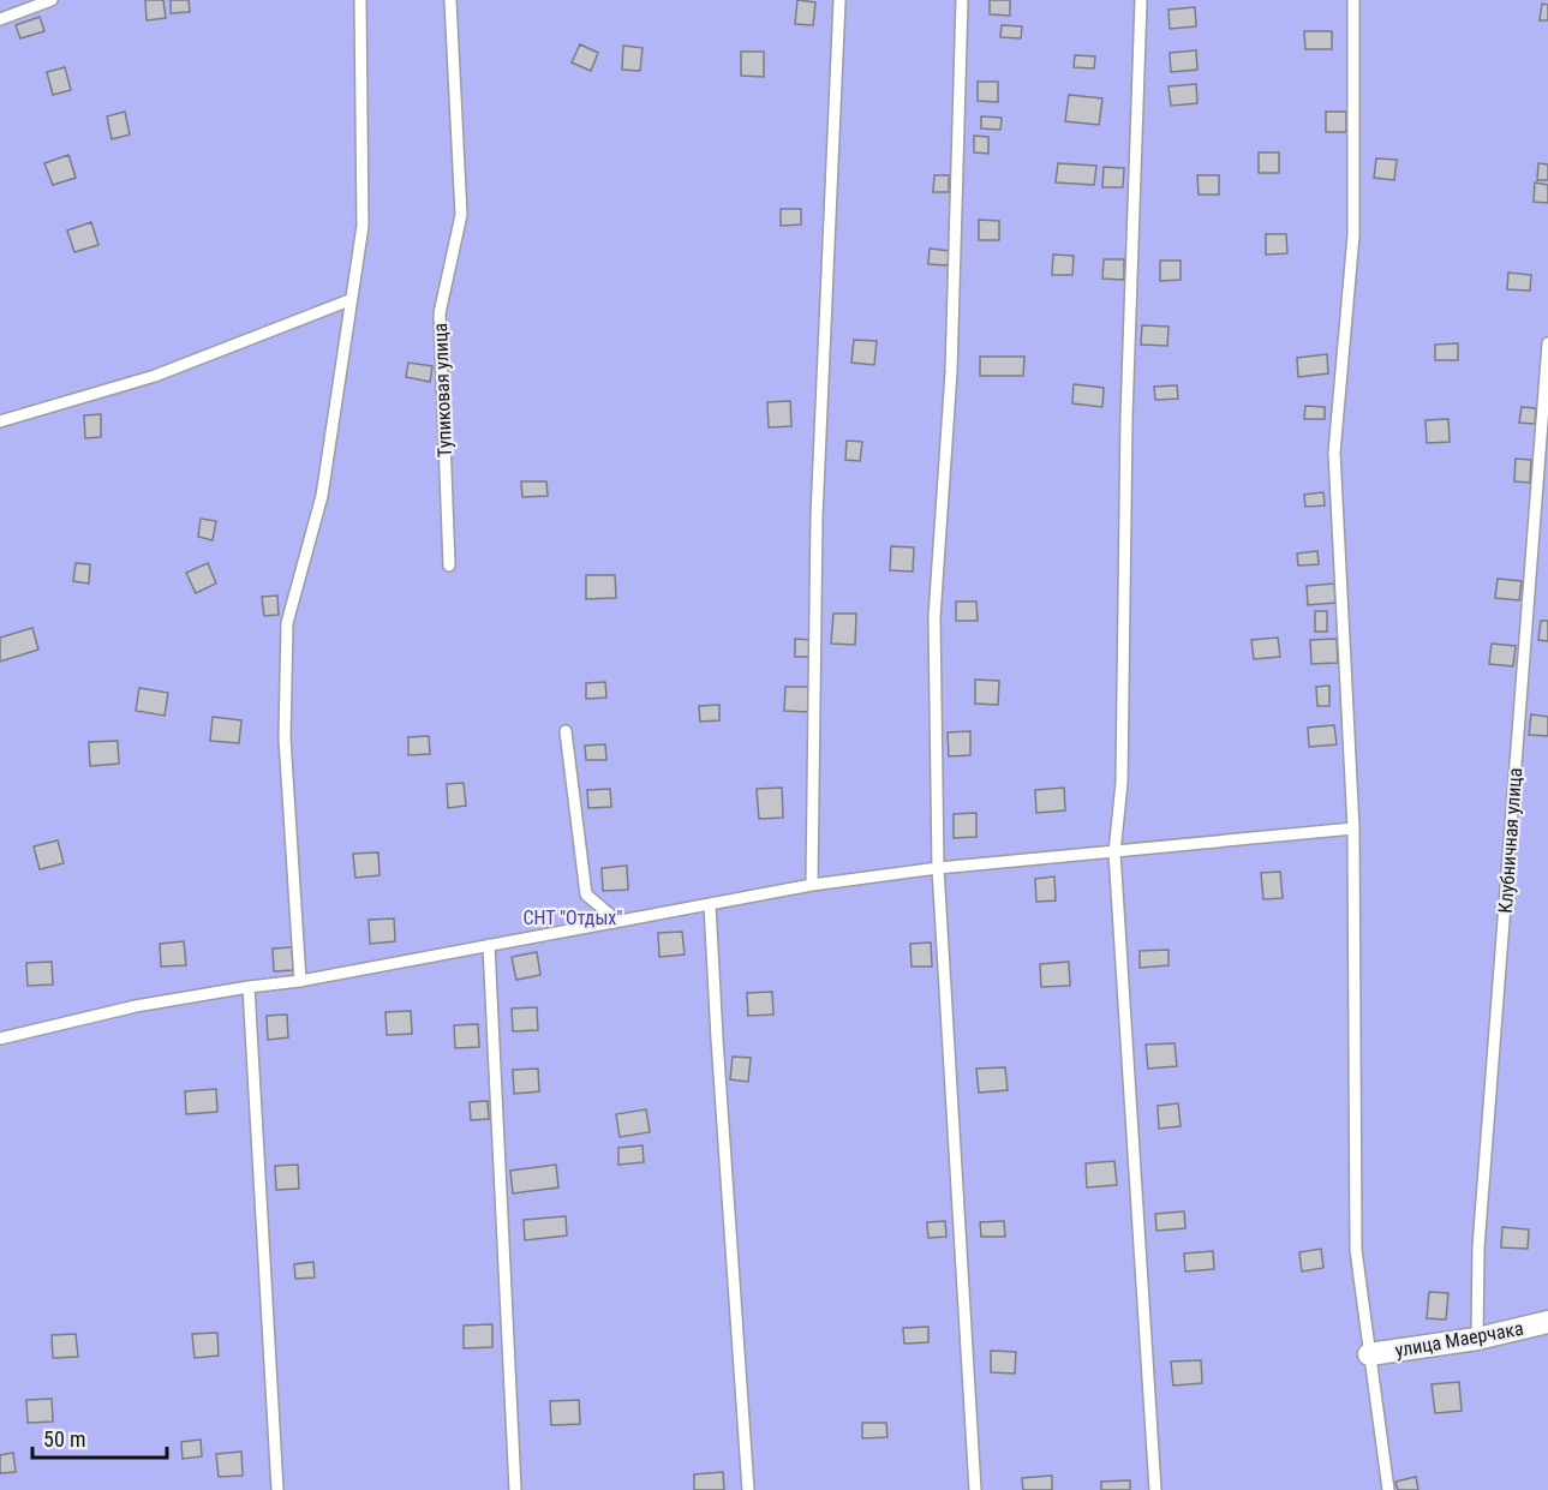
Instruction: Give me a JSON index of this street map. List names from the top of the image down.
{
  "streets": {
    "street": ["улица Маерчака"],
    "lane": ["Тупиковая улица", "Клубничная улица"]
  },
  "crossings": [
    ["Клубничная улица", "улица Маерчака"]
  ],
  "parks": ["СНТ \"Отдых\""],
  "scale_bar": "50 m"
}
